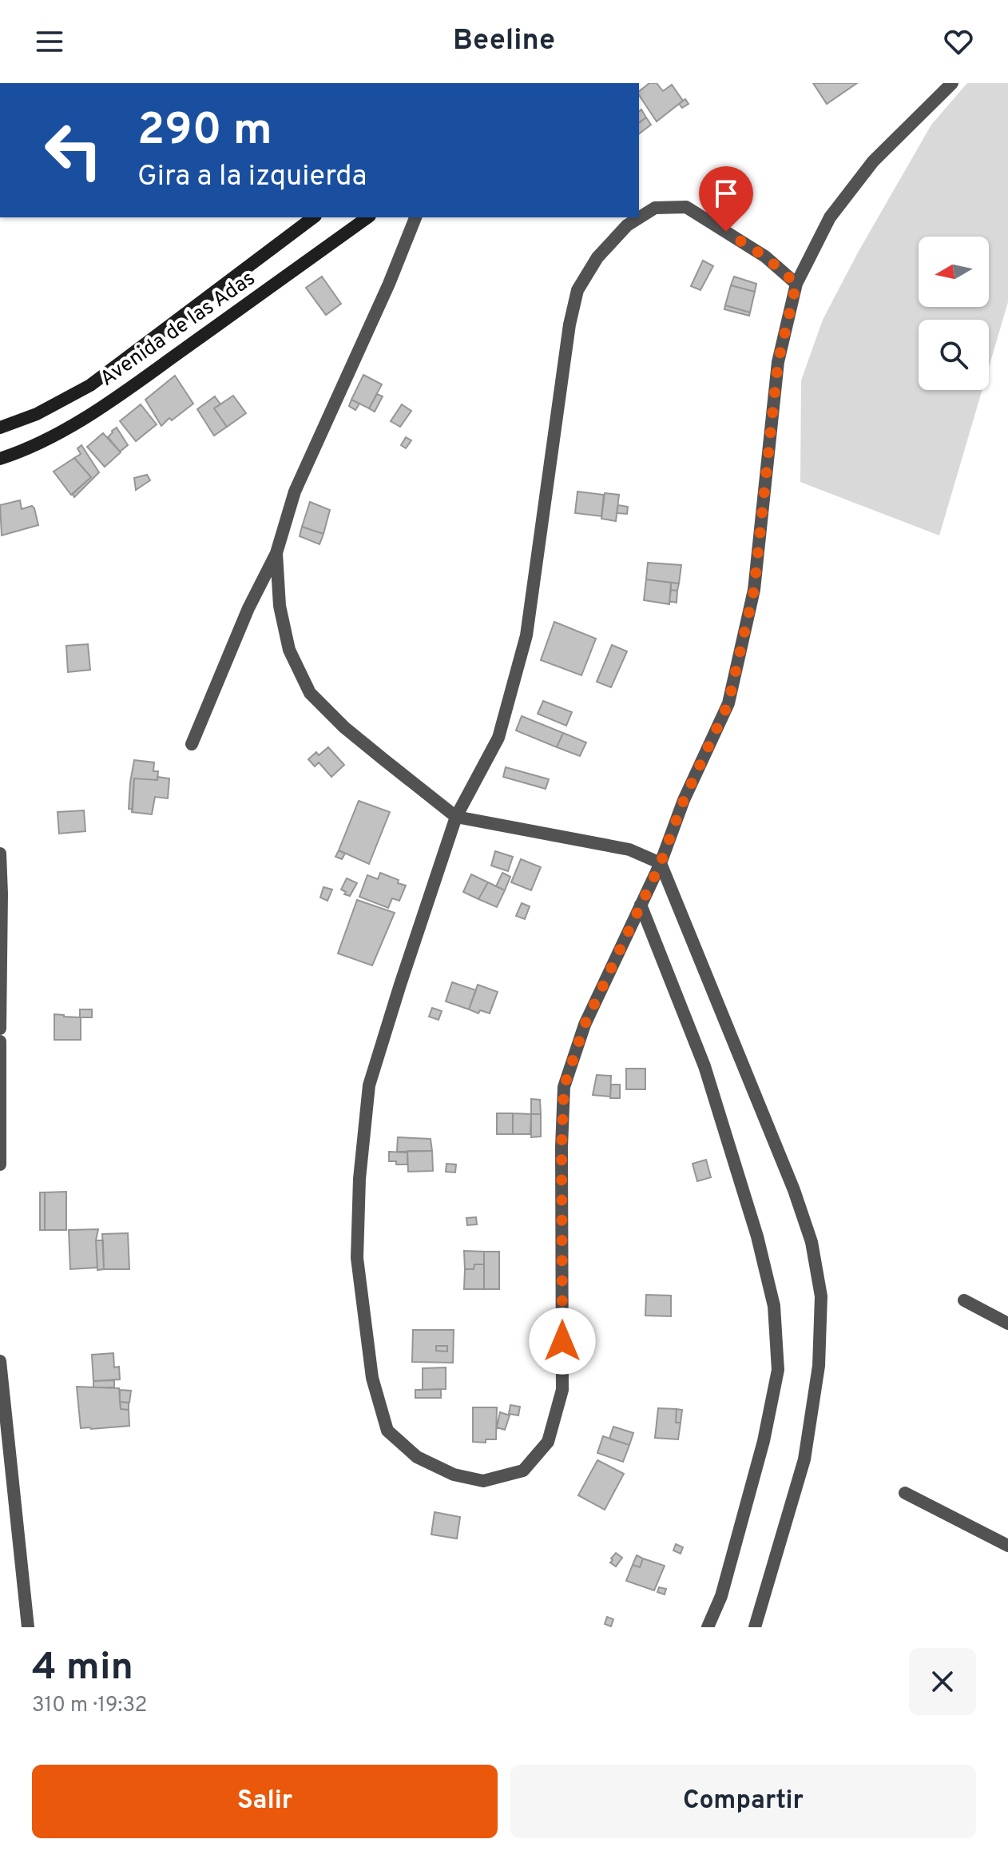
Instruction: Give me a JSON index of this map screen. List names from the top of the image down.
{
  "streets": {
    "street": ["Avenida de las Adas"]
  },
  "north": "left",
  "page": {
    "header": "Beeline",
    "turn": ["290 m", "Gira a la izquierda"],
    "heading": ["4 min", "310 m · 19:32"],
    "buttons": ["Salir", "Compartir"]
  }
}
